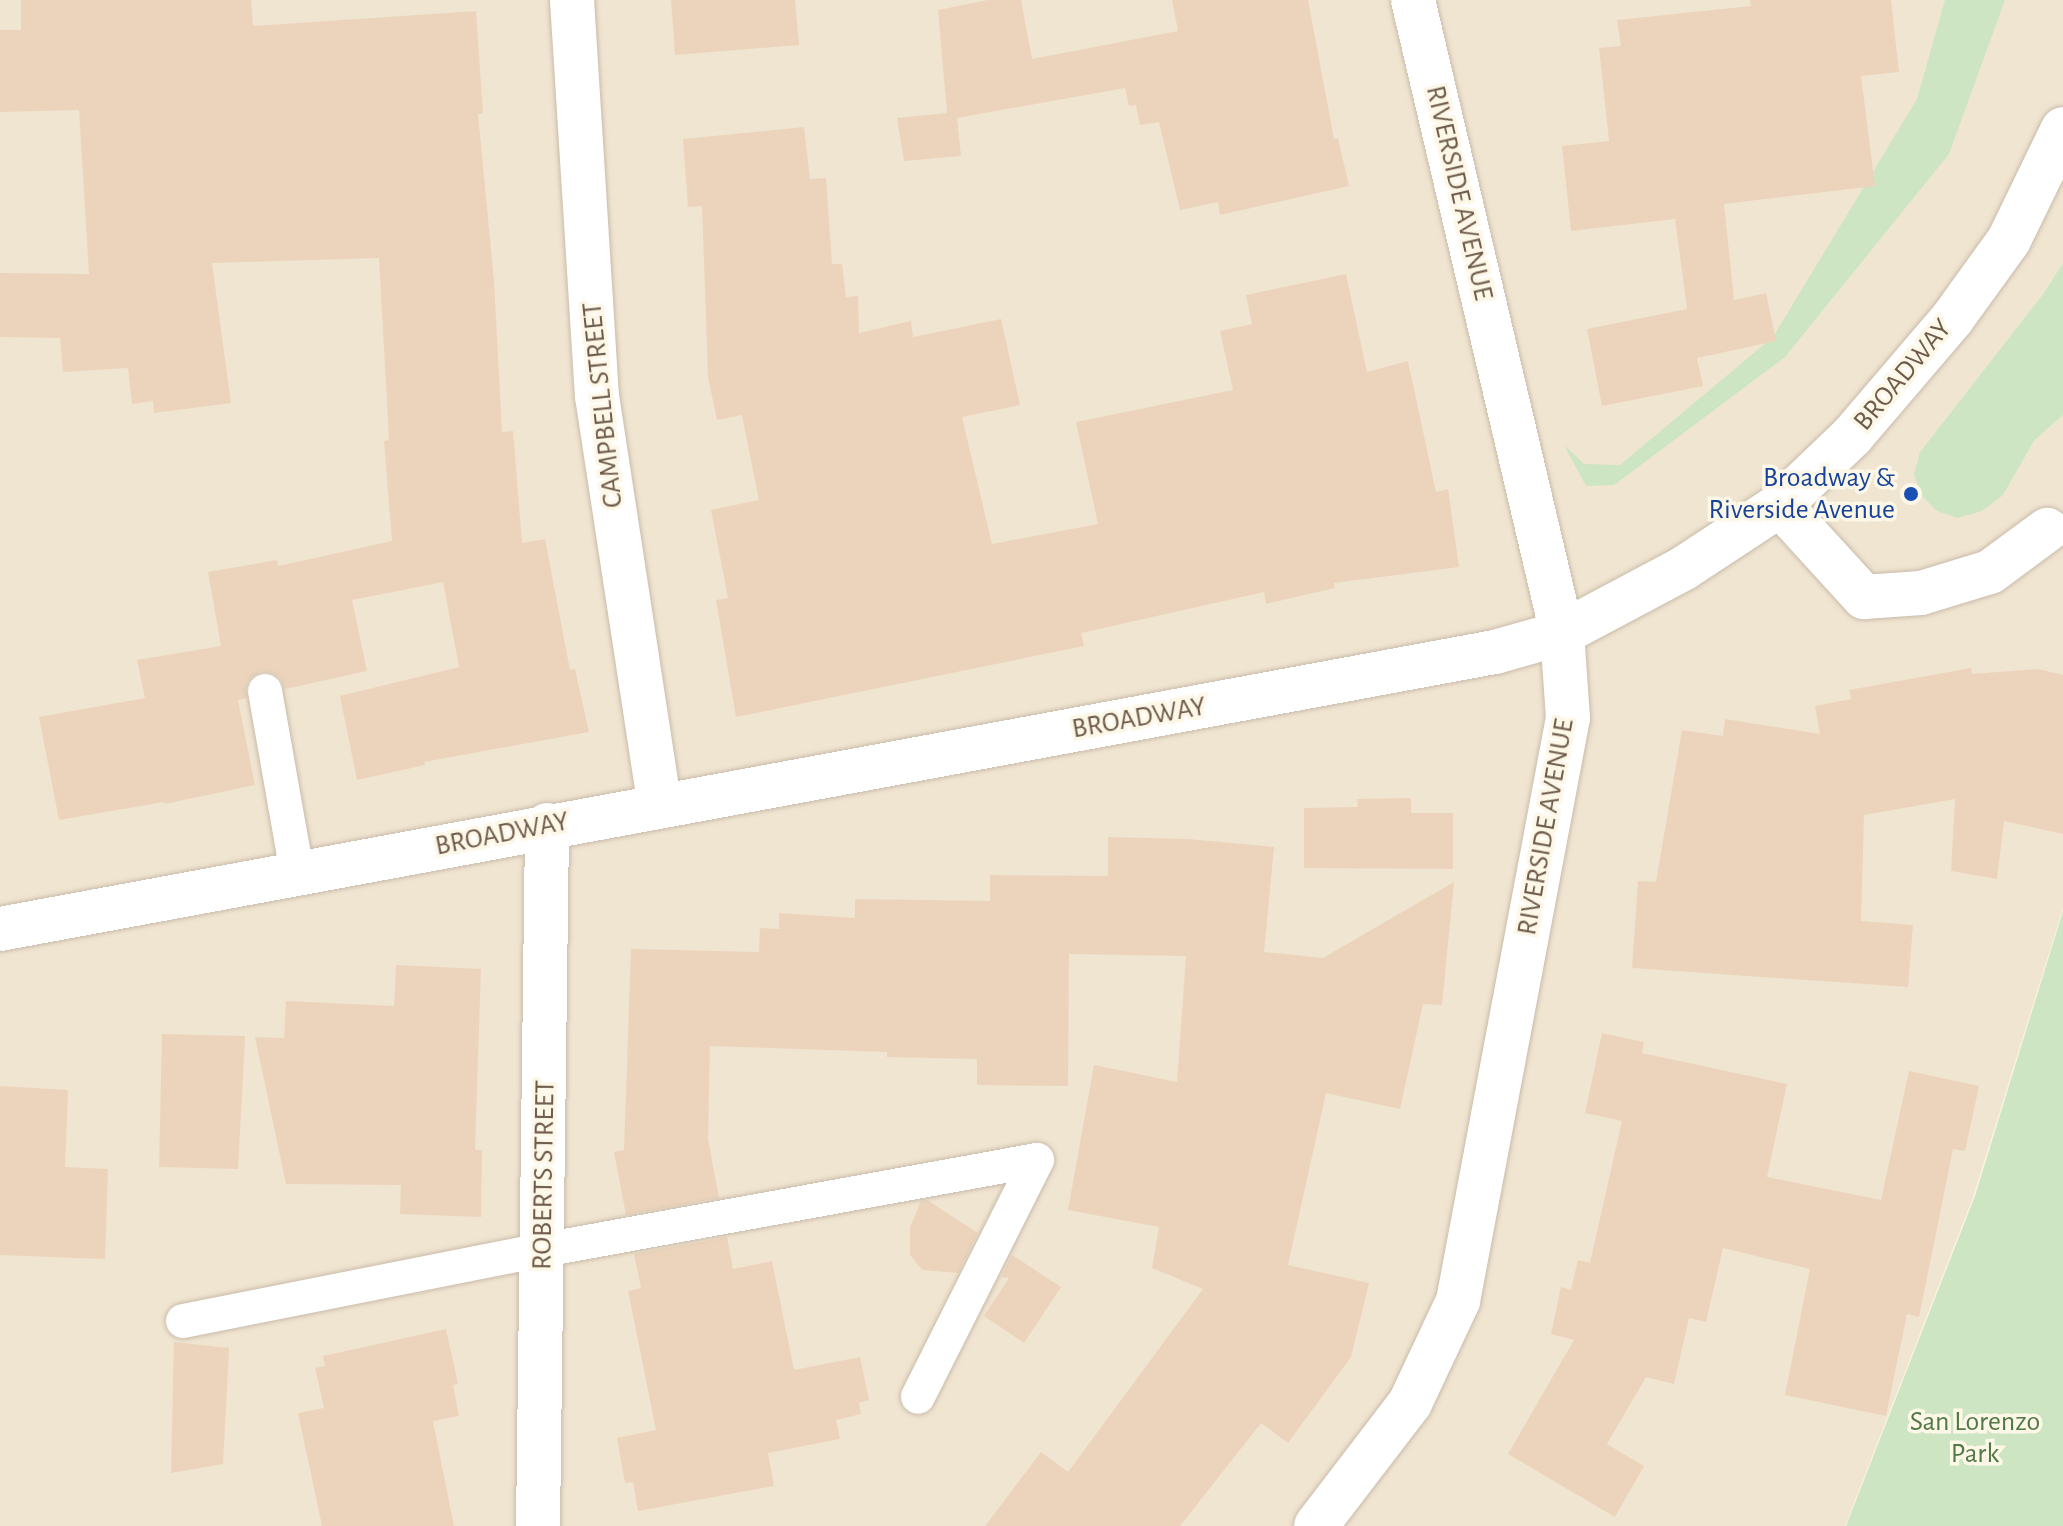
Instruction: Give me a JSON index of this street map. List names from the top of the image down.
{
  "streets": {
    "street": [
      "RIVERSIDE AVENUE",
      "BROADWAY",
      "CAMPBELL STREET",
      "ROBERTS STREET"
    ]
  },
  "crossings": [
    ["RIVERSIDE AVENUE", "BROADWAY"],
    ["BROADWAY", "CAMPBELL STREET"],
    ["BROADWAY", "ROBERTS STREET"]
  ],
  "parks": ["San Lorenzo Park"],
  "places": ["Broadway & Riverside Avenue"]
}
